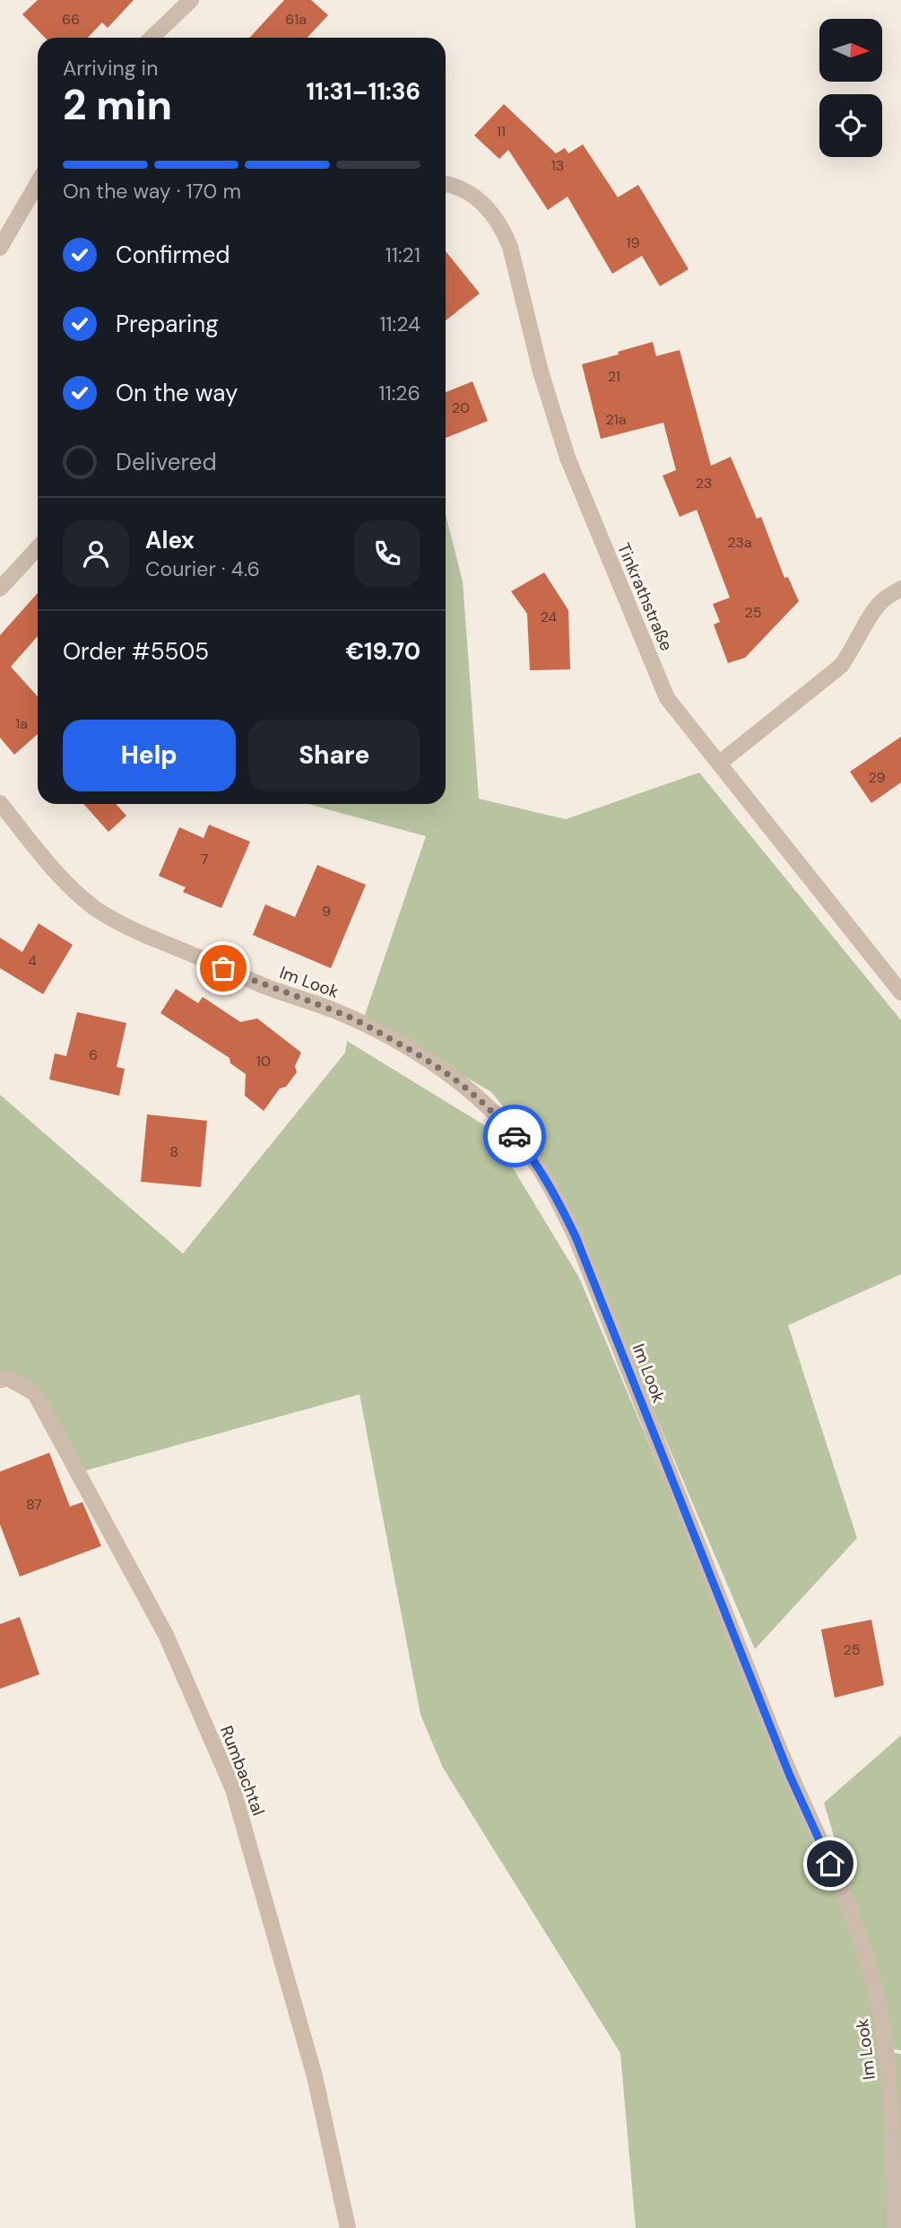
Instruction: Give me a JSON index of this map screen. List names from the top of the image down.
{
  "streets": {
    "street": ["Tinkrathstraße", "Im Look", "Rumbachtal"]
  },
  "house_numbers": [
    "66",
    "61a",
    "11",
    "13",
    "19",
    "21",
    "20",
    "21a",
    "23",
    "23a",
    "25",
    "24",
    "1a",
    "29",
    "7",
    "9",
    "4",
    "6",
    "10",
    "8",
    "87",
    "25"
  ],
  "north": "right",
  "page": {
    "heading": ["2 min", "Arriving in", "11:31–11:36"],
    "panel": [
      "Alex",
      "Courier · 4.6",
      "Order #5505",
      "€19.70"
    ],
    "bar": "On the way · 170 m",
    "list": [
      ["Confirmed", "11:21"],
      ["Preparing", "11:24"],
      ["On the way", "11:26"],
      "Delivered"
    ],
    "buttons": ["Help", "Share"]
  }
}
